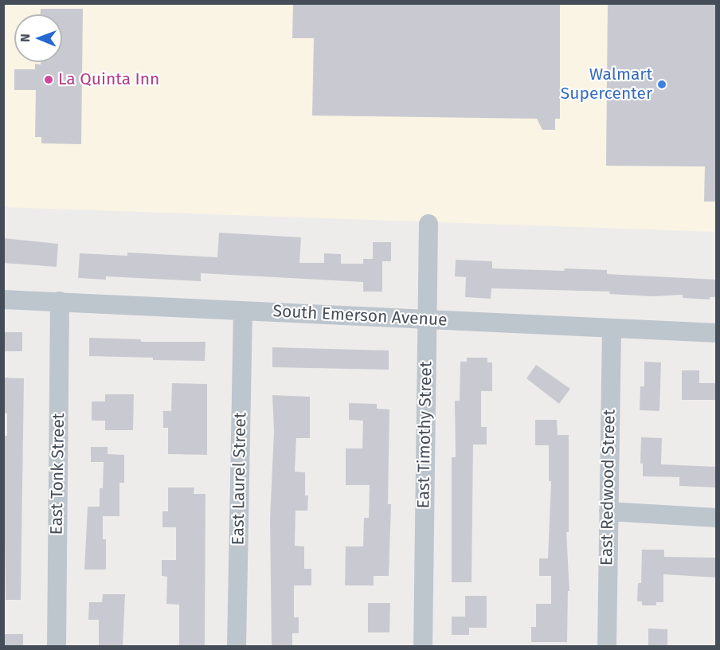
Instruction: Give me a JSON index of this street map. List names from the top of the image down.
{
  "streets": {
    "street": [
      "South Emerson Avenue",
      "East Timothy Street",
      "East Tonk Street",
      "East Laurel Street",
      "East Redwood Street"
    ]
  },
  "crossings": [
    ["South Emerson Avenue", "East Timothy Street"],
    ["South Emerson Avenue", "East Tonk Street"],
    ["South Emerson Avenue", "East Laurel Street"],
    ["South Emerson Avenue", "East Redwood Street"]
  ],
  "places": ["La Quinta Inn", "Walmart Supercenter"],
  "north": "left"
}
